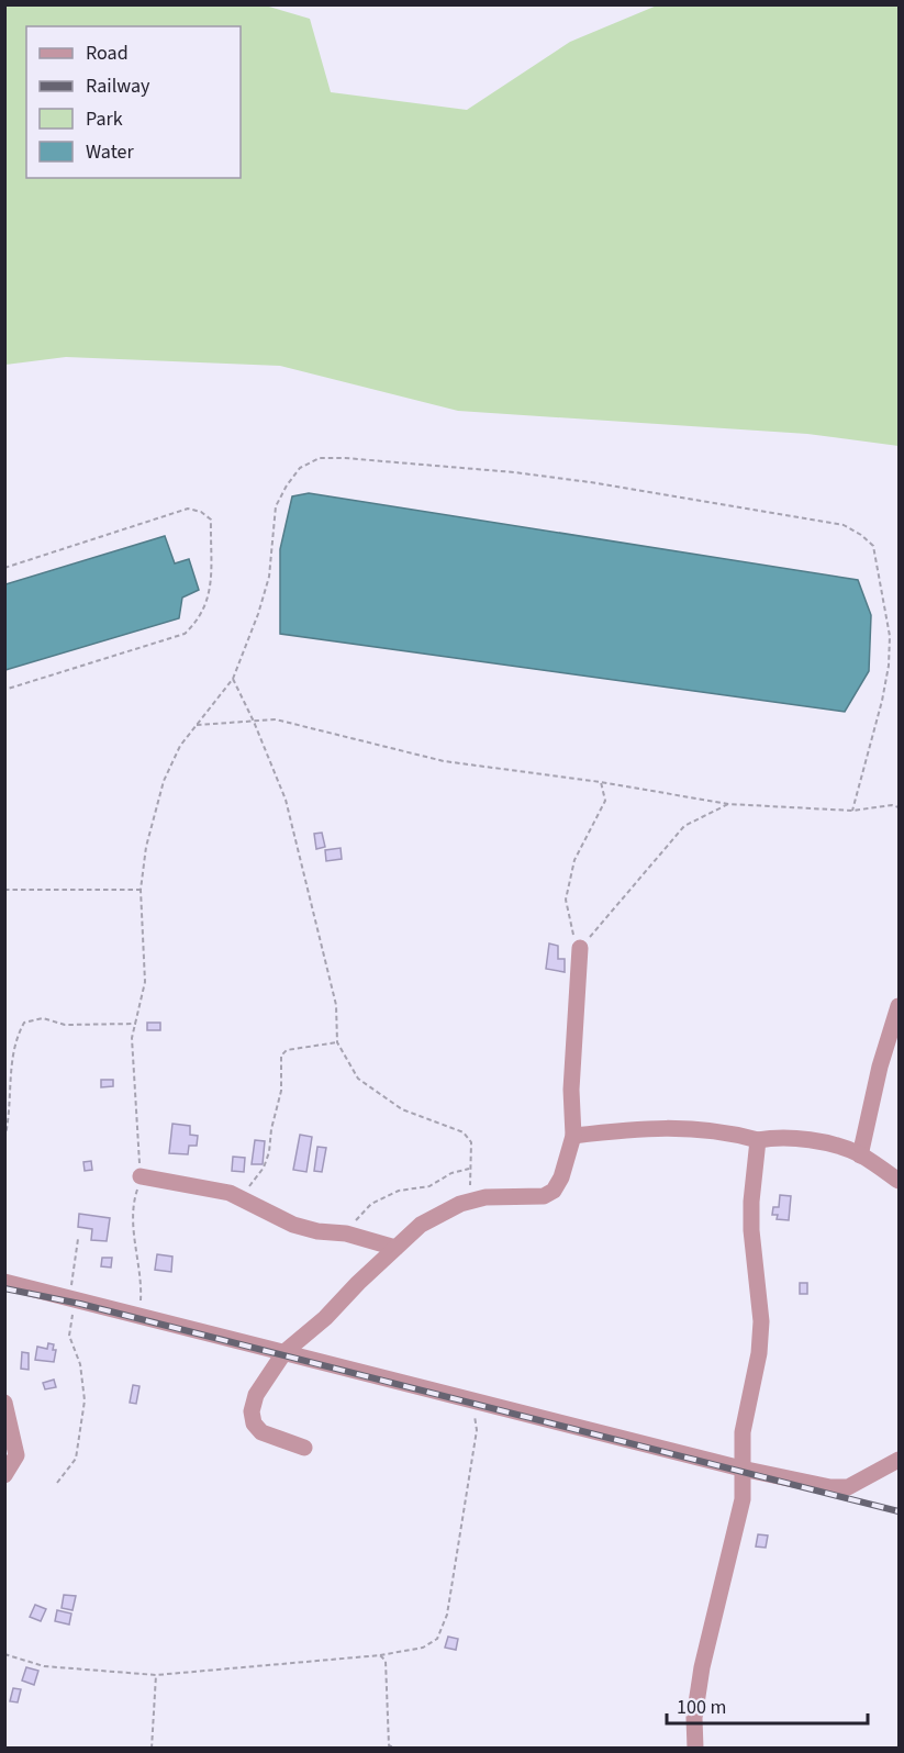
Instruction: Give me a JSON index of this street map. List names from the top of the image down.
{
  "legend": [
    "Road",
    "Railway",
    "Park",
    "Water"
  ],
  "scale_bar": "100 m"
}
